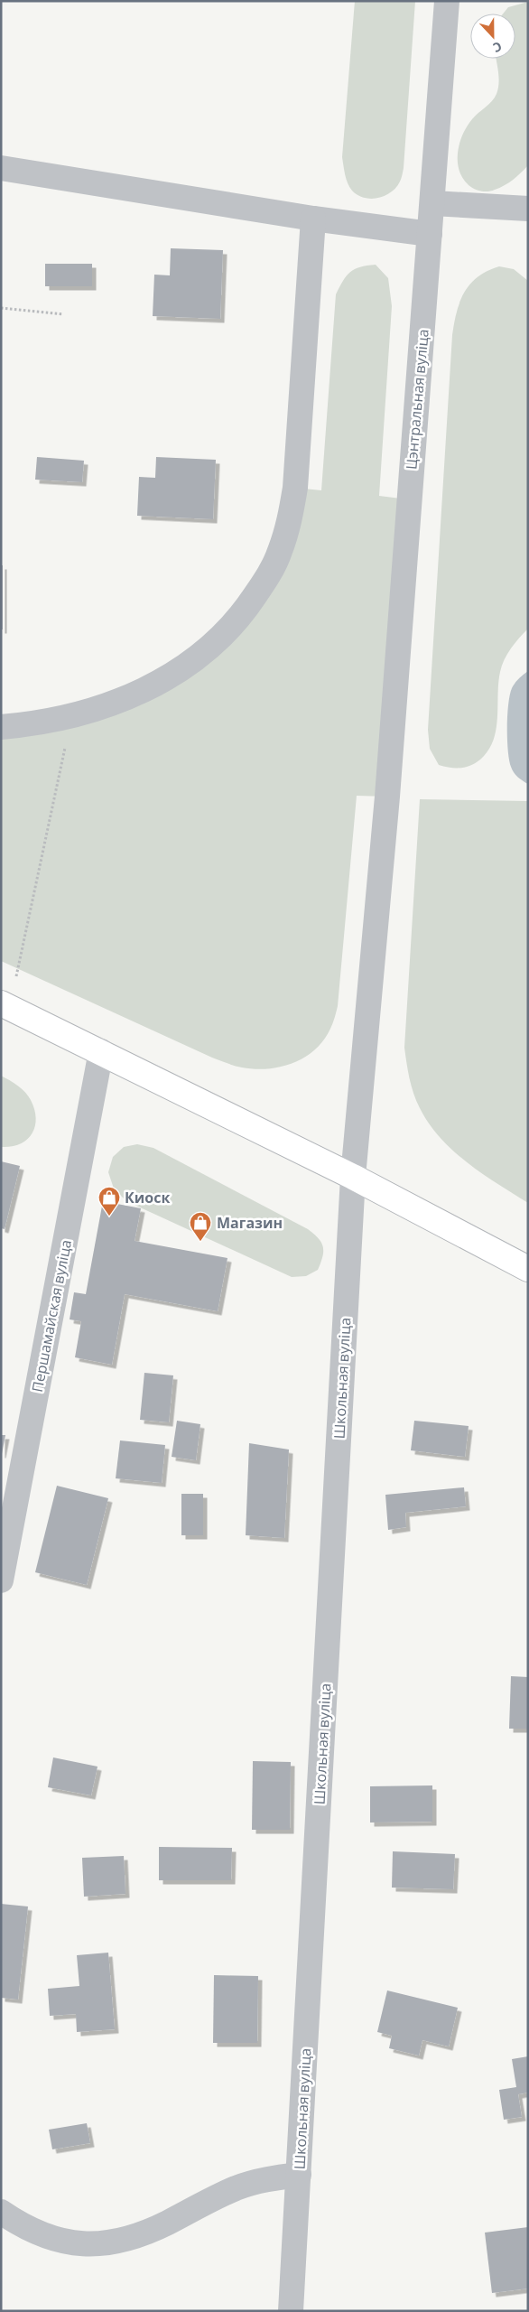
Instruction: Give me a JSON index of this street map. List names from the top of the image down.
{
  "streets": {
    "street": ["Цэнтральная вуліца", "Першамайская вуліца", "Школьная вуліца"]
  },
  "crossings": [
    ["Цэнтральная вуліца", "Школьная вуліца"]
  ],
  "places": {
    "shop": ["Киоск", "Магазин"]
  },
  "north": "bottom"
}
